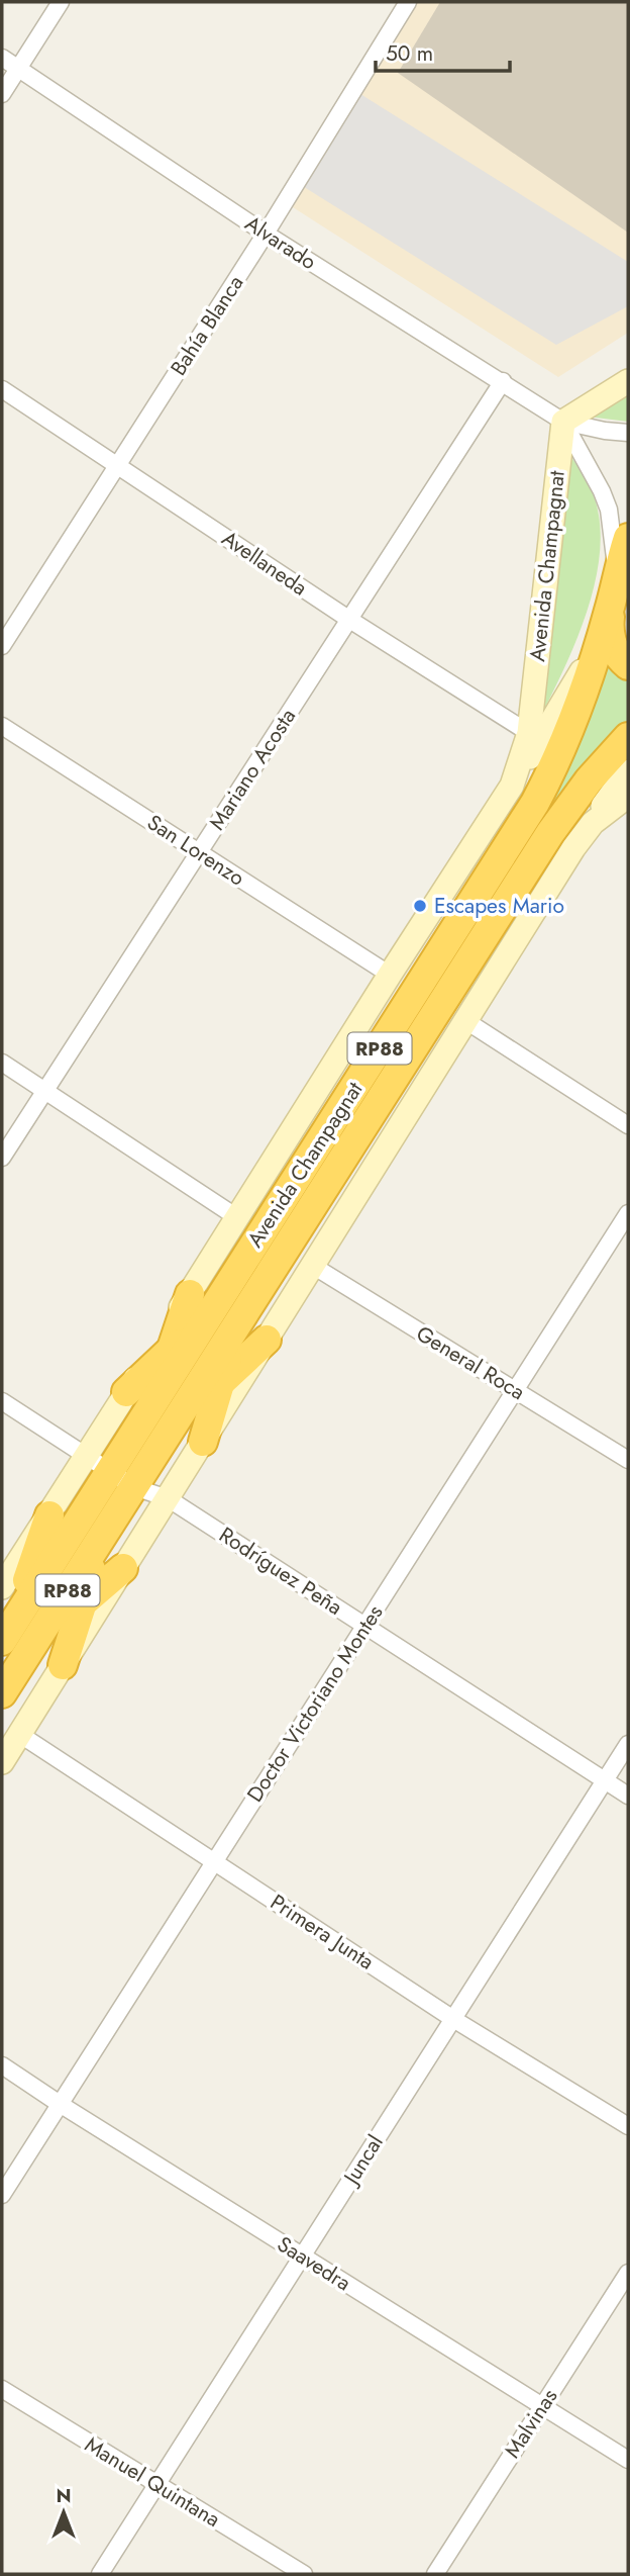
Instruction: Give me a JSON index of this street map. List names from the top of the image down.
{
  "streets": {
    "highway": ["Avenida Champagnat", "RP88"],
    "street": [
      "Alvarado",
      "Bahía Blanca",
      "Avellaneda",
      "Mariano Acosta",
      "San Lorenzo",
      "General Roca",
      "Rodríguez Peña",
      "Doctor Victoriano Montes",
      "Primera Junta",
      "Juncal",
      "Saavedra",
      "Malvinas",
      "Manuel Quintana"
    ]
  },
  "crossings": [
    ["Alvarado", "Bahía Blanca"],
    ["Alvarado", "Avenida Champagnat"],
    ["Alvarado", "Mariano Acosta"],
    ["Alvarado", "RP88"],
    ["Bahía Blanca", "Avellaneda"],
    ["Avellaneda", "Avenida Champagnat"],
    ["Avellaneda", "Mariano Acosta"],
    ["Avenida Champagnat", "San Lorenzo"],
    ["Avenida Champagnat", "RP88"],
    ["Avenida Champagnat", "Rodríguez Peña"],
    ["Mariano Acosta", "San Lorenzo"],
    ["General Roca", "Doctor Victoriano Montes"],
    ["Rodríguez Peña", "Doctor Victoriano Montes"],
    ["Rodríguez Peña", "Juncal"],
    ["Doctor Victoriano Montes", "Primera Junta"],
    ["Doctor Victoriano Montes", "Saavedra"],
    ["Primera Junta", "Juncal"],
    ["Juncal", "Saavedra"],
    ["Juncal", "Manuel Quintana"],
    ["Saavedra", "Malvinas"]
  ],
  "places": ["Escapes Mario"],
  "scale_bar": "50 m",
  "north": "top"
}
